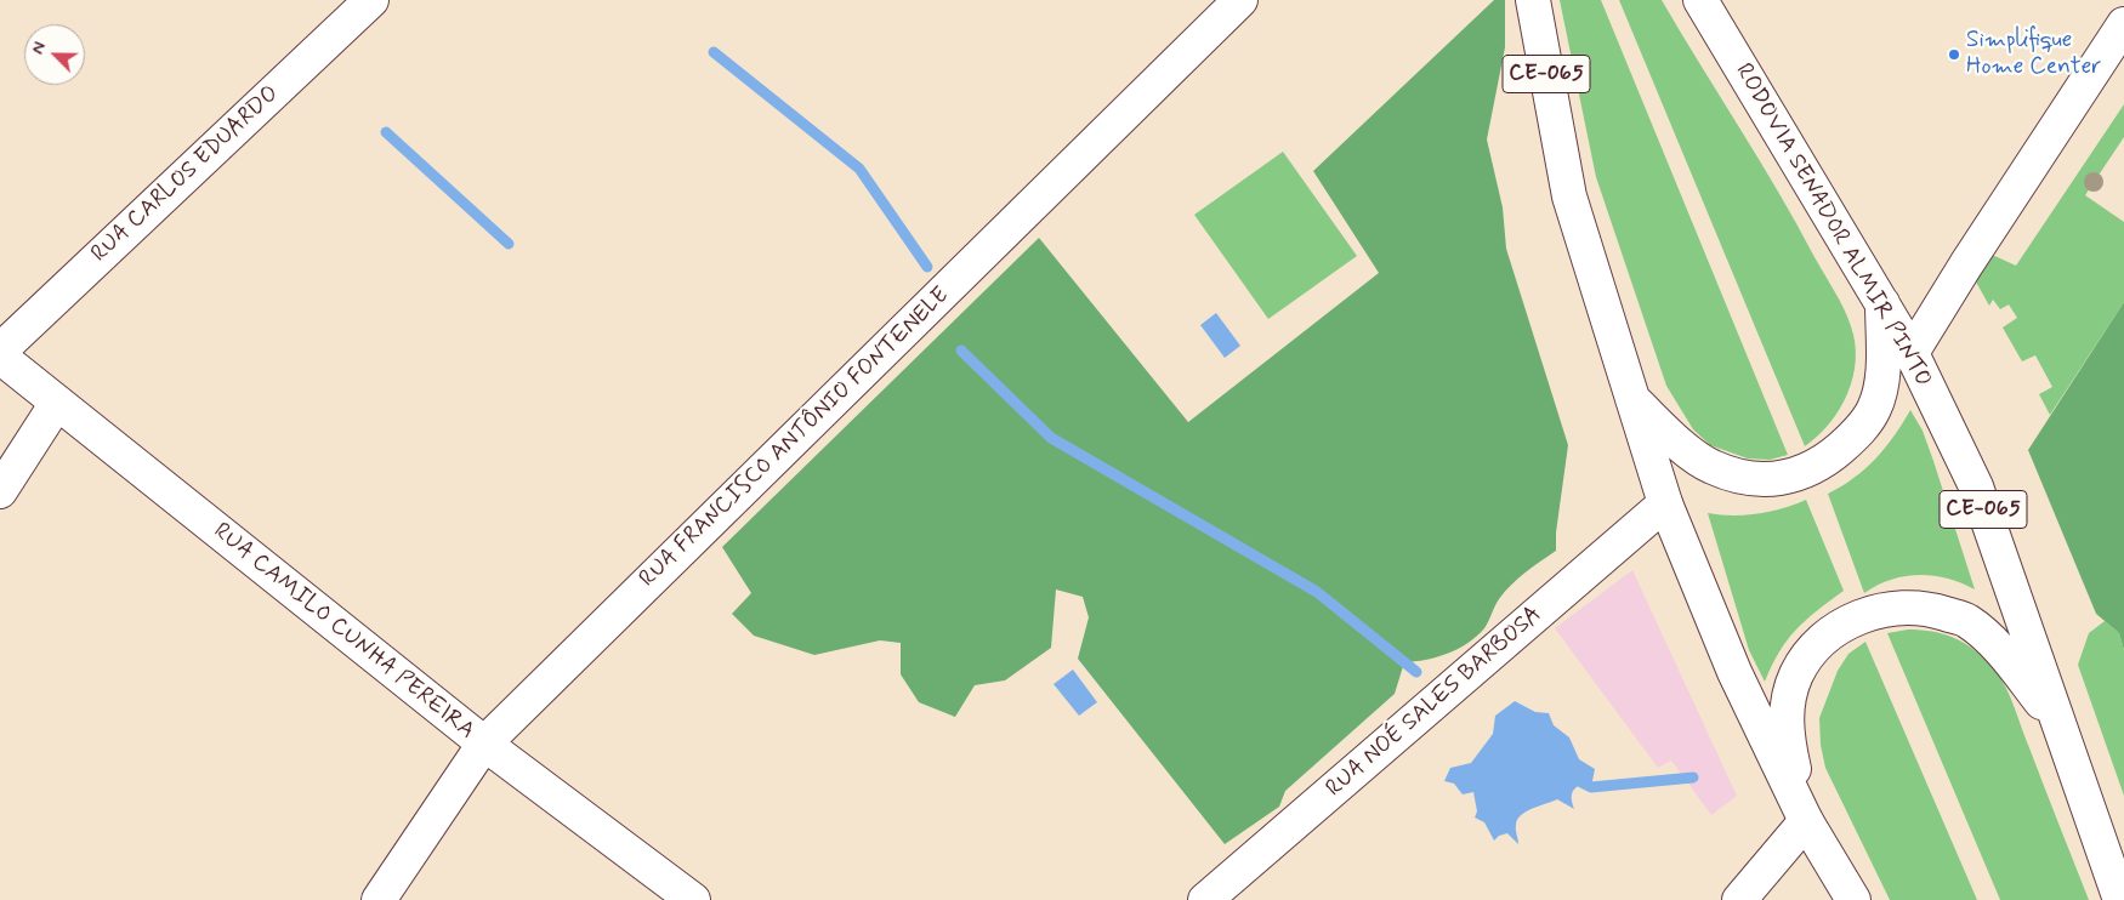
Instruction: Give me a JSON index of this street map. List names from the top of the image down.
{
  "streets": {
    "street": [
      "CE-065",
      "RUA CARLOS EDUARDO",
      "RODOVIA SENADOR ALMIR PINTO",
      "RUA FRANCISCO ANTÔNIO FONTENELE",
      "RUA CAMILO CUNHA PEREIRA",
      "RUA NOÉ SALES BARBOSA"
    ]
  },
  "crossings": [
    ["CE-065", "RUA NOÉ SALES BARBOSA"],
    ["RUA FRANCISCO ANTÔNIO FONTENELE", "RUA CAMILO CUNHA PEREIRA"]
  ],
  "places": ["Simplifique Home Center"],
  "north": "top left"
}
